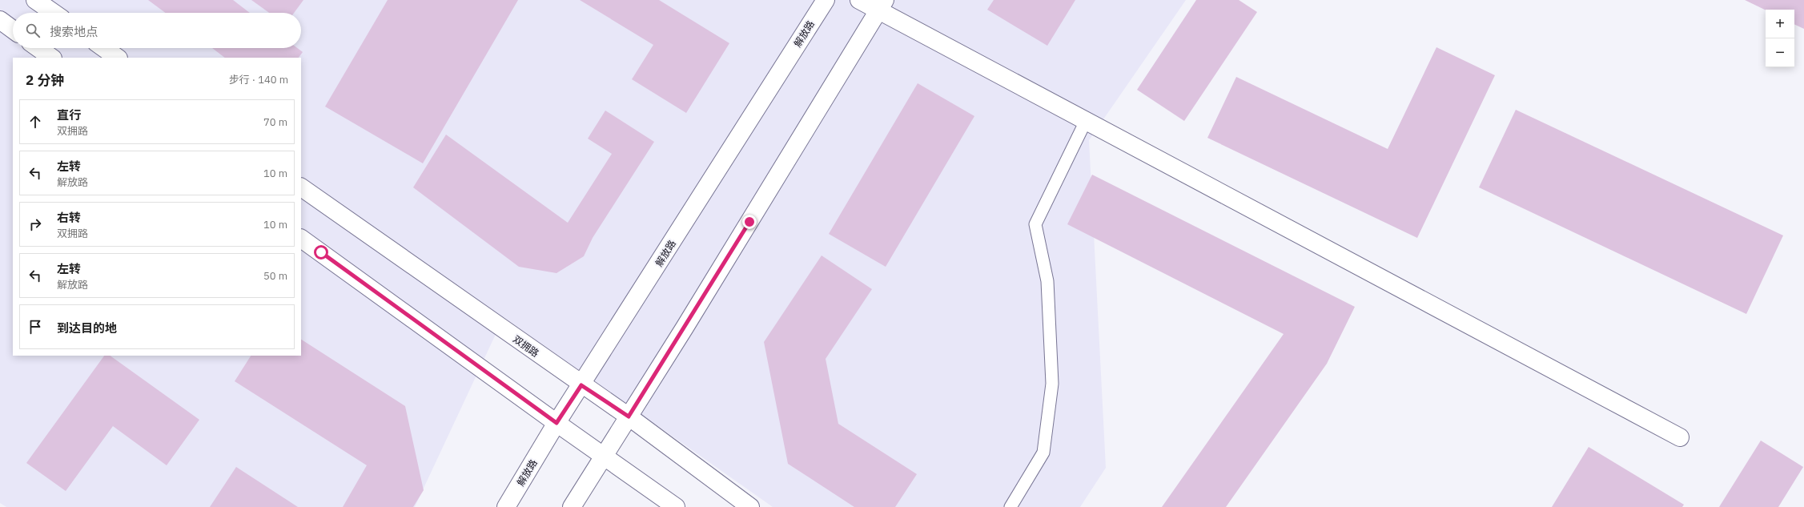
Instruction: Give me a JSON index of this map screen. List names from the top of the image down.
{
  "streets": {
    "main road": ["解放路", "双拥路"]
  },
  "crossings": [
    ["解放路", "双拥路"]
  ],
  "page": {
    "map_buttons": ["+", "−"],
    "search": "搜索地点",
    "heading": ["2 分钟", "步行 · 140 m"],
    "list": [
      ["直行", "双拥路", "70 m"],
      ["左转", "解放路", "10 m"],
      ["右转", "双拥路", "10 m"],
      ["左转", "解放路", "50 m"],
      "到达目的地"
    ]
  }
}
